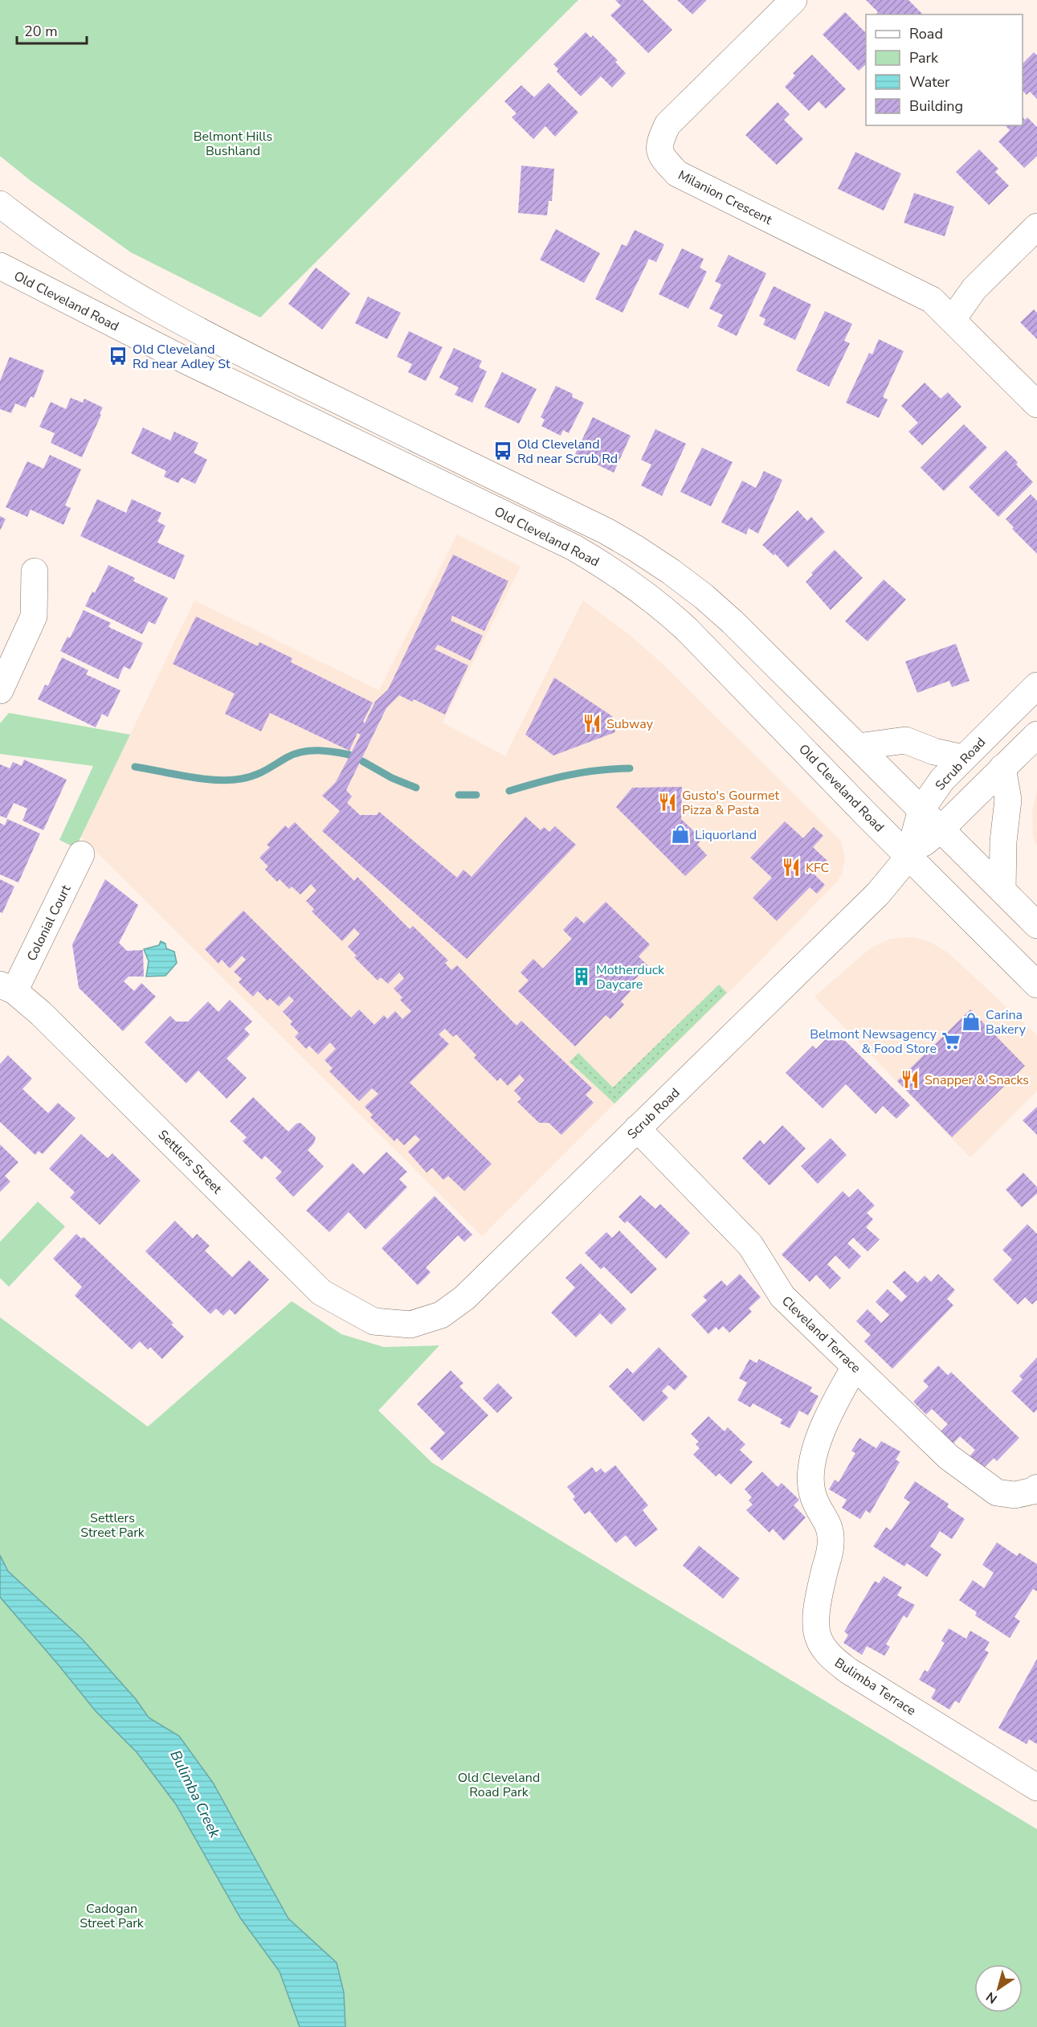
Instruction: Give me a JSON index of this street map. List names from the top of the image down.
{
  "streets": {
    "main road": [
      "Milanion Crescent",
      "Old Cleveland Road",
      "Scrub Road",
      "Colonial Court",
      "Settlers Street",
      "Cleveland Terrace",
      "Bulimba Terrace"
    ]
  },
  "crossings": [
    ["Old Cleveland Road", "Scrub Road"],
    ["Scrub Road", "Settlers Street"],
    ["Scrub Road", "Cleveland Terrace"],
    ["Colonial Court", "Settlers Street"],
    ["Cleveland Terrace", "Bulimba Terrace"]
  ],
  "water": ["Bulimba Creek"],
  "parks": [
    "Belmont Hills Bushland",
    "Settlers Street Park",
    "Old Cleveland Road Park",
    "Cadogan Street Park"
  ],
  "places": {
    "bus stop": ["Old Cleveland Rd near Adley St", "Old Cleveland Rd near Scrub Rd"],
    "restaurant": [
      "Subway",
      "Gusto's Gourmet Pizza & Pasta",
      "KFC",
      "Snapper & Snacks"
    ],
    "shop": ["Liquorland", "Carina Bakery"],
    "building": ["Motherduck Daycare"],
    "supermarket": ["Belmont Newsagency & Food Store"]
  },
  "legend": [
    "Road",
    "Park",
    "Water",
    "Building"
  ],
  "scale_bar": "20 m",
  "north": "bottom left"
}
